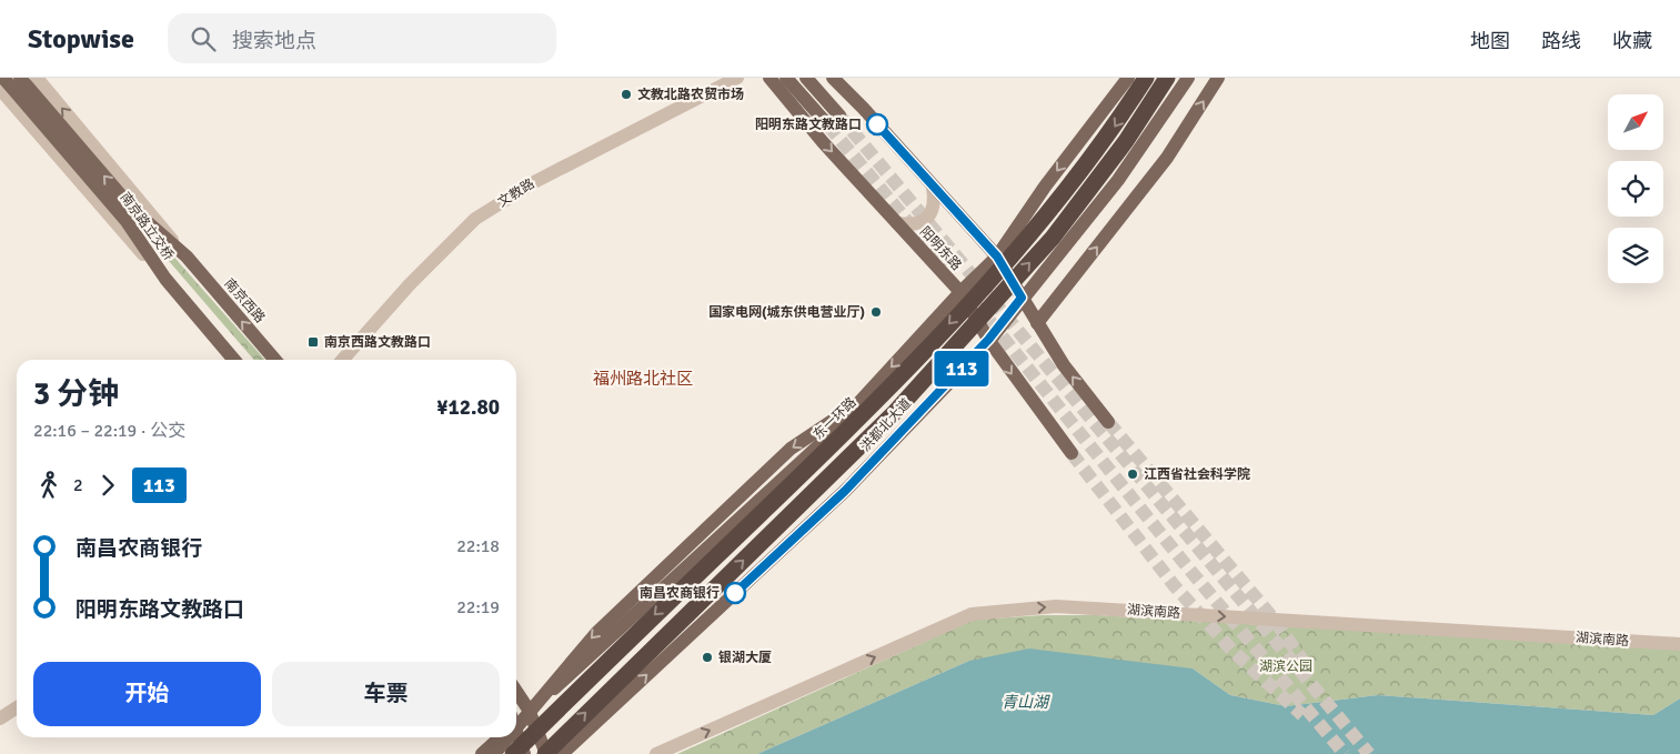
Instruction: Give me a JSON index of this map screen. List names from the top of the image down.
{
  "streets": {
    "highway": ["东一环路"],
    "main road": [
      "南京路立交桥",
      "阳明东路",
      "南京西路",
      "洪都北大道"
    ],
    "street": ["文教路", "湖滨南路"]
  },
  "crossings": [
    ["南京路立交桥", "南京西路"],
    ["阳明东路", "洪都北大道"]
  ],
  "one_way": ["湖滨南路"],
  "districts": ["福州路北社区"],
  "water": ["青山湖"],
  "parks": ["湖滨公园"],
  "places": {
    "other": [
      "文教北路农贸市场",
      "阳明东路文教路口",
      "国家电网(城东供电营业厅)",
      "江西省社会科学院",
      "南昌农商银行",
      "银湖大厦"
    ],
    "transit": ["南京西路文教路口"]
  },
  "lines": ["bus line 113"],
  "north": "top right",
  "page": {
    "header": "Stopwise",
    "search": "搜索地点",
    "nav": ["地图", "路线", "收藏"],
    "on_map": "113",
    "heading": ["3 分钟", "22:16 – 22:19 · 公交", "¥12.80"],
    "legs": ["2", "113"],
    "list": [
      {
        "name": "南昌农商银行",
        "value": "22:18"
      },
      {
        "name": "阳明东路文教路口",
        "value": "22:19"
      }
    ],
    "buttons": ["开始", "车票"]
  }
}
